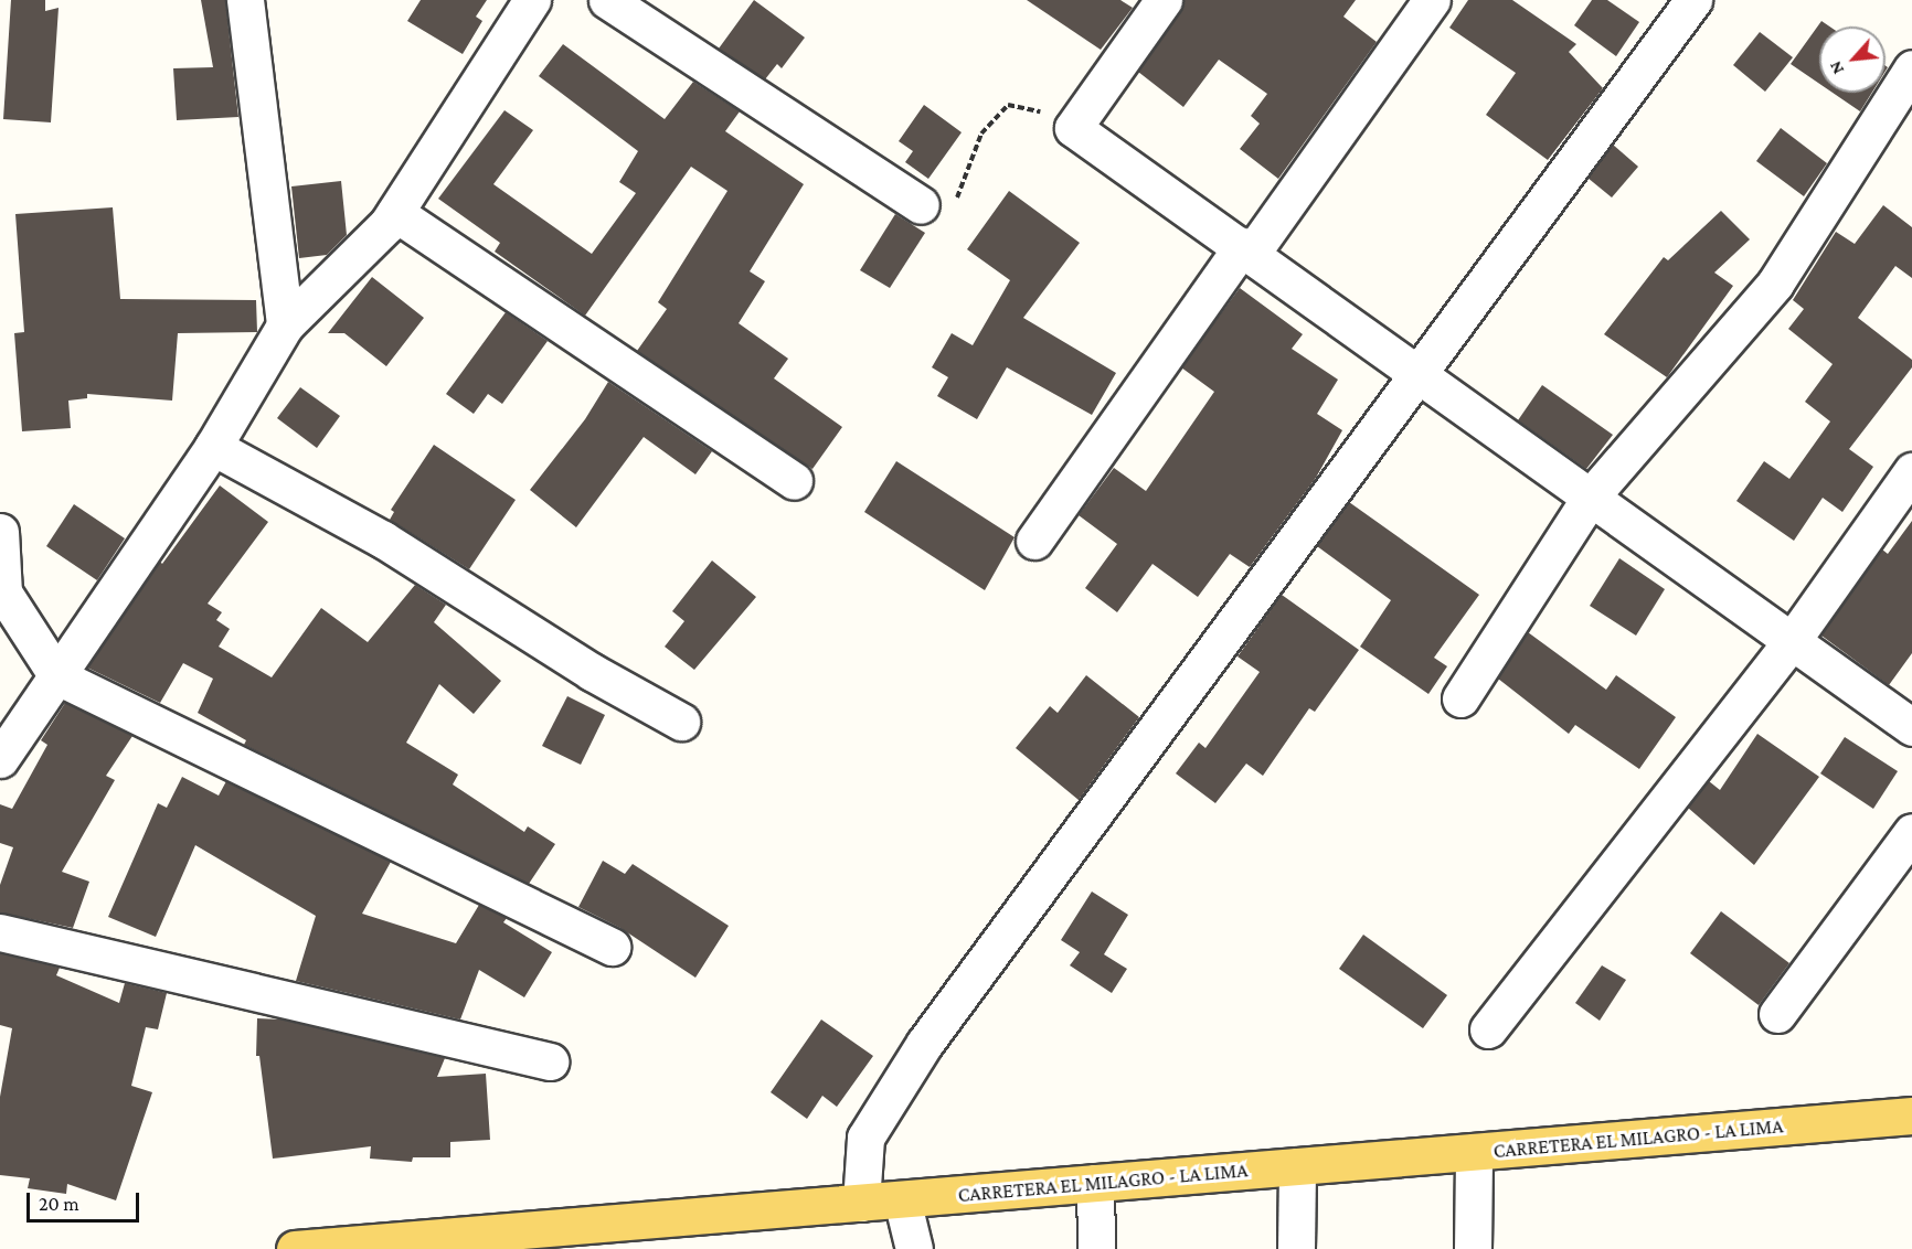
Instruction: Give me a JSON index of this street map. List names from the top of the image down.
{
  "streets": {
    "main road": ["CARRETERA EL MILAGRO - LA LIMA"]
  },
  "scale_bar": "20 m",
  "north": "bottom left"
}
